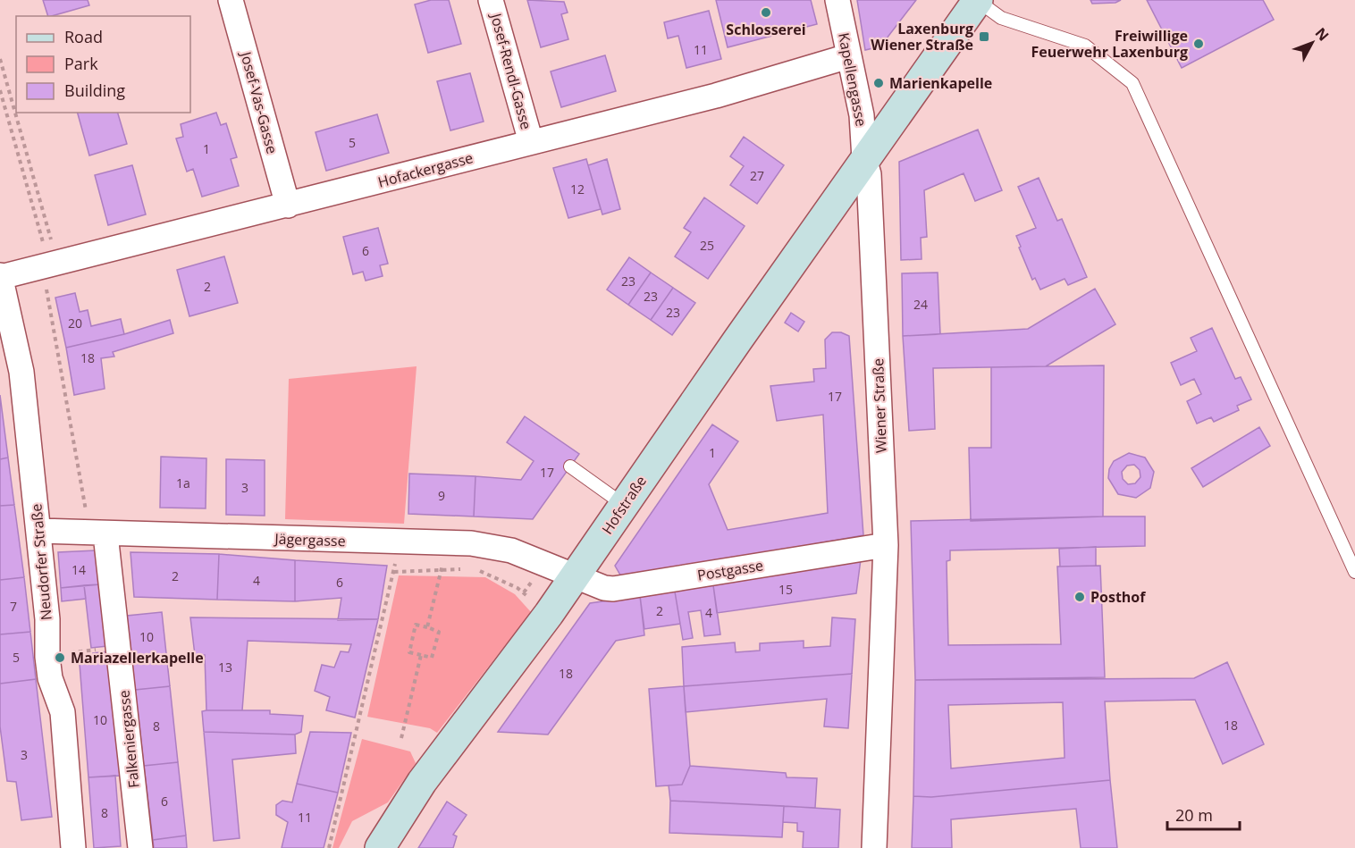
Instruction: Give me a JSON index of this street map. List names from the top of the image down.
{
  "streets": {
    "main road": ["Hofstraße"],
    "street": [
      "Josef-Rendl-Gasse",
      "Kapellengasse",
      "Josef-Vas-Gasse",
      "Hofackergasse",
      "Wiener Straße",
      "Jägergasse",
      "Neudorfer Straße",
      "Postgasse",
      "Falkeniergasse"
    ]
  },
  "crossings": [
    ["Josef-Rendl-Gasse", "Hofackergasse"],
    ["Kapellengasse", "Hofackergasse"],
    ["Kapellengasse", "Wiener Straße"],
    ["Kapellengasse", "Hofstraße"],
    ["Josef-Vas-Gasse", "Hofackergasse"],
    ["Hofackergasse", "Neudorfer Straße"],
    ["Wiener Straße", "Hofstraße"],
    ["Wiener Straße", "Postgasse"],
    ["Hofstraße", "Jägergasse"],
    ["Hofstraße", "Postgasse"],
    ["Jägergasse", "Neudorfer Straße"],
    ["Jägergasse", "Postgasse"],
    ["Jägergasse", "Falkeniergasse"]
  ],
  "places": {
    "other": [
      "Schlosserei",
      "Freiwillige Feuerwehr Laxenburg",
      "Marienkapelle",
      "Posthof",
      "Mariazellerkapelle"
    ],
    "transit": ["Laxenburg Wiener Straße"]
  },
  "house_numbers": [
    "11",
    "5",
    "1",
    "27",
    "12",
    "25",
    "6",
    "23",
    "2",
    "23",
    "24",
    "23",
    "20",
    "18",
    "17",
    "1",
    "17",
    "1a",
    "3",
    "9",
    "14",
    "2",
    "4",
    "6",
    "15",
    "7",
    "2",
    "4",
    "10",
    "5",
    "13",
    "18",
    "10",
    "18",
    "8",
    "3",
    "6",
    "8",
    "11"
  ],
  "legend": ["Road", "Park", "Building"],
  "scale_bar": "20 m",
  "north": "top right"
}
